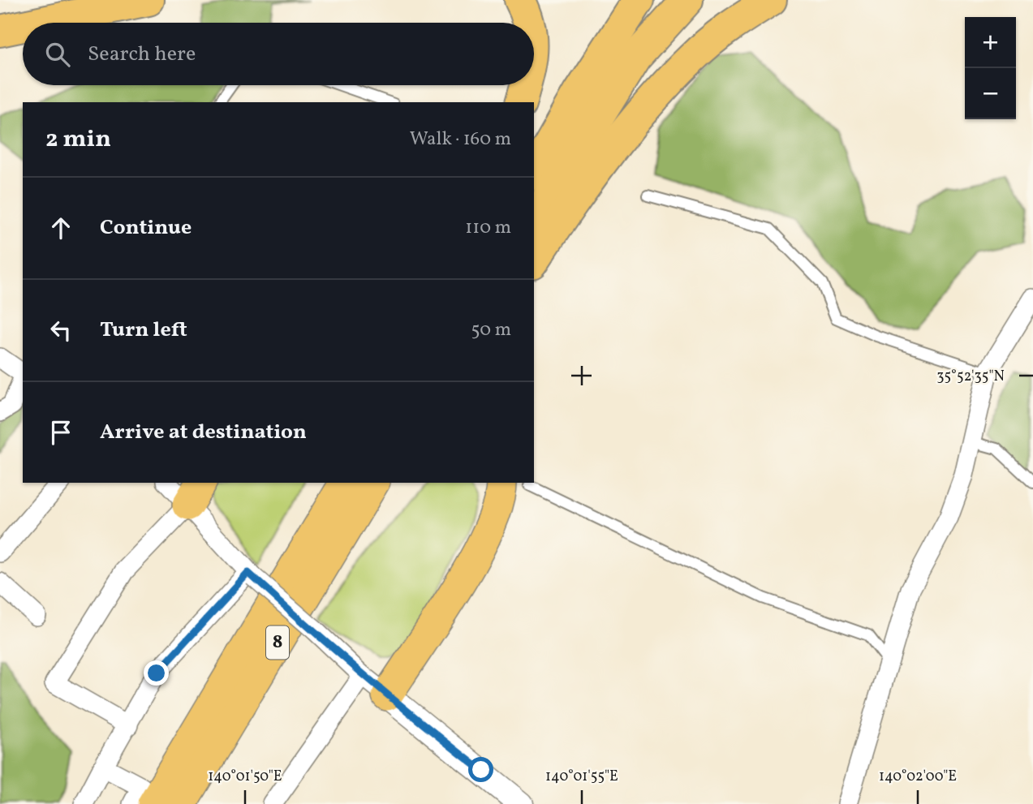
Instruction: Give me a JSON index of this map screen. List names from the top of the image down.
{
  "streets": {
    "main road": ["8"]
  },
  "page": {
    "map_buttons": ["+", "−"],
    "search": "Search here",
    "heading": ["2 min", "Walk · 160 m"],
    "list": [
      ["Continue", "110 m"],
      ["Turn left", "50 m"],
      "Arrive at destination"
    ]
  },
  "coordinates": [
    "35°52'35\"N",
    "140°01'50\"E",
    "140°01'55\"E",
    "140°02'00\"E"
  ]
}
